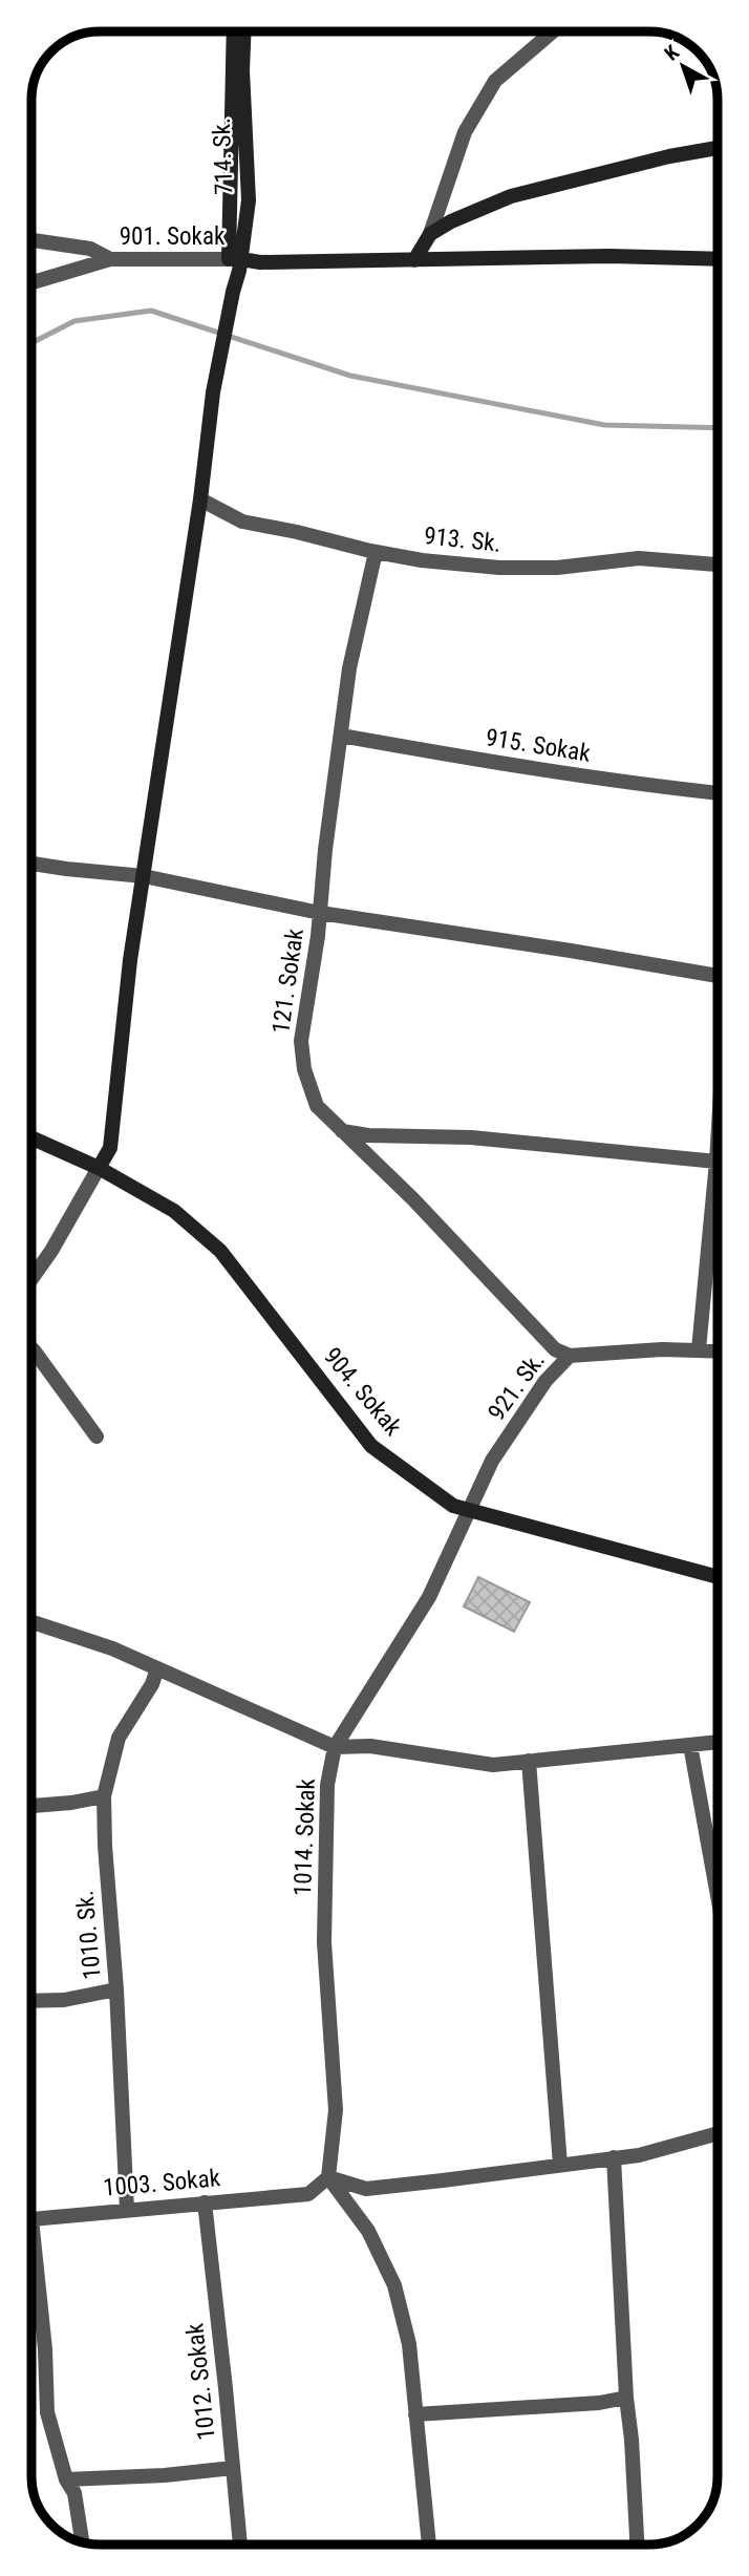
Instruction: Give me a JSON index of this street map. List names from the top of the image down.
{
  "streets": {
    "street": [
      "714. Sk.",
      "901. Sokak",
      "913. Sk.",
      "915. Sokak",
      "121. Sokak",
      "921. Sk.",
      "904. Sokak",
      "1014. Sokak",
      "1010. Sk.",
      "1003. Sokak",
      "1012. Sokak"
    ]
  },
  "crossings": [
    ["714. Sk.", "901. Sokak"],
    ["714. Sk.", "913. Sk."],
    ["714. Sk.", "904. Sokak"],
    ["913. Sk.", "121. Sokak"],
    ["915. Sokak", "121. Sokak"],
    ["121. Sokak", "921. Sk."],
    ["921. Sk.", "904. Sokak"],
    ["921. Sk.", "1014. Sokak"],
    ["904. Sokak", "1014. Sokak"],
    ["1014. Sokak", "1003. Sokak"],
    ["1010. Sk.", "1003. Sokak"],
    ["1003. Sokak", "1012. Sokak"]
  ],
  "north": "top left"
}
